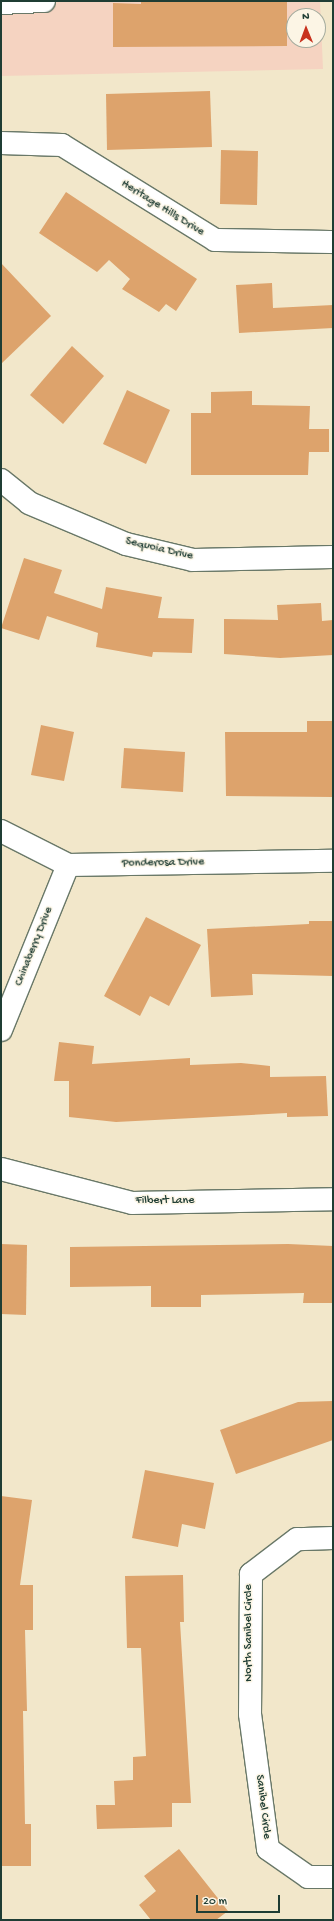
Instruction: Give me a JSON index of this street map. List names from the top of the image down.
{
  "streets": {
    "street": [
      "Heritage Hills Drive",
      "Sequoia Drive",
      "Ponderosa Drive",
      "Chinaberry Drive",
      "Filbert Lane",
      "North Sanibel Circle",
      "Sanibel Circle"
    ]
  },
  "crossings": [
    ["Ponderosa Drive", "Chinaberry Drive"],
    ["North Sanibel Circle", "Sanibel Circle"]
  ],
  "scale_bar": "20 m",
  "north": "top"
}
